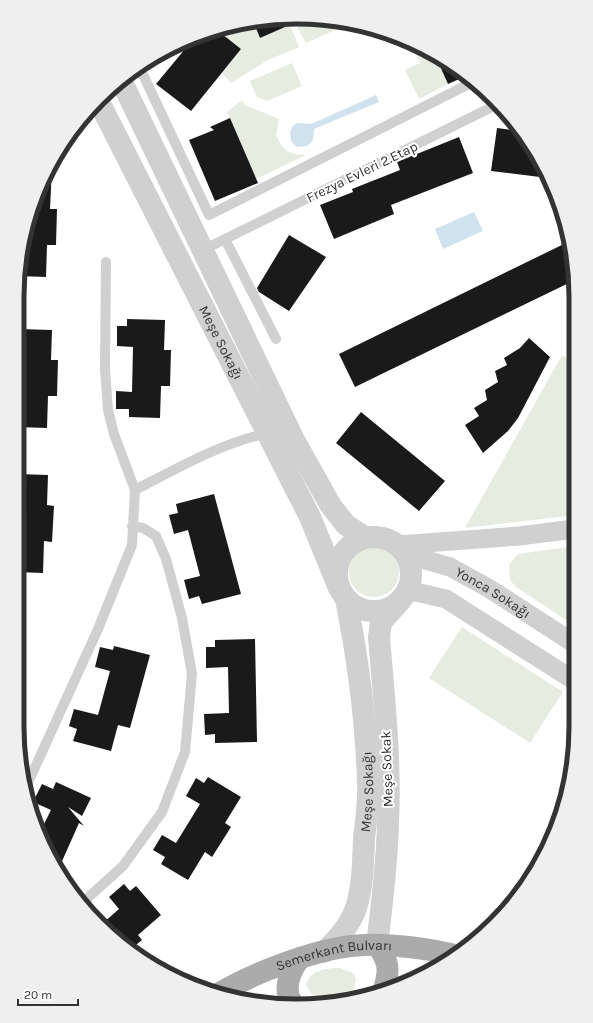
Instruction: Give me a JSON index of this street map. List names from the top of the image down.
{
  "streets": {
    "main road": ["Semerkant Bulvarı"],
    "street": ["Meşe Sokağı", "Yonca Sokağı", "Meşe Sokak"],
    "lane": ["Frezya Evleri 2.Etap"]
  },
  "crossings": [
    ["Frezya Evleri 2.Etap", "Meşe Sokağı"],
    ["Meşe Sokağı", "Yonca Sokağı"],
    ["Meşe Sokağı", "Meşe Sokak"],
    ["Meşe Sokağı", "Semerkant Bulvarı"],
    ["Yonca Sokağı", "Meşe Sokak"],
    ["Meşe Sokak", "Semerkant Bulvarı"]
  ],
  "scale_bar": "20 m"
}
